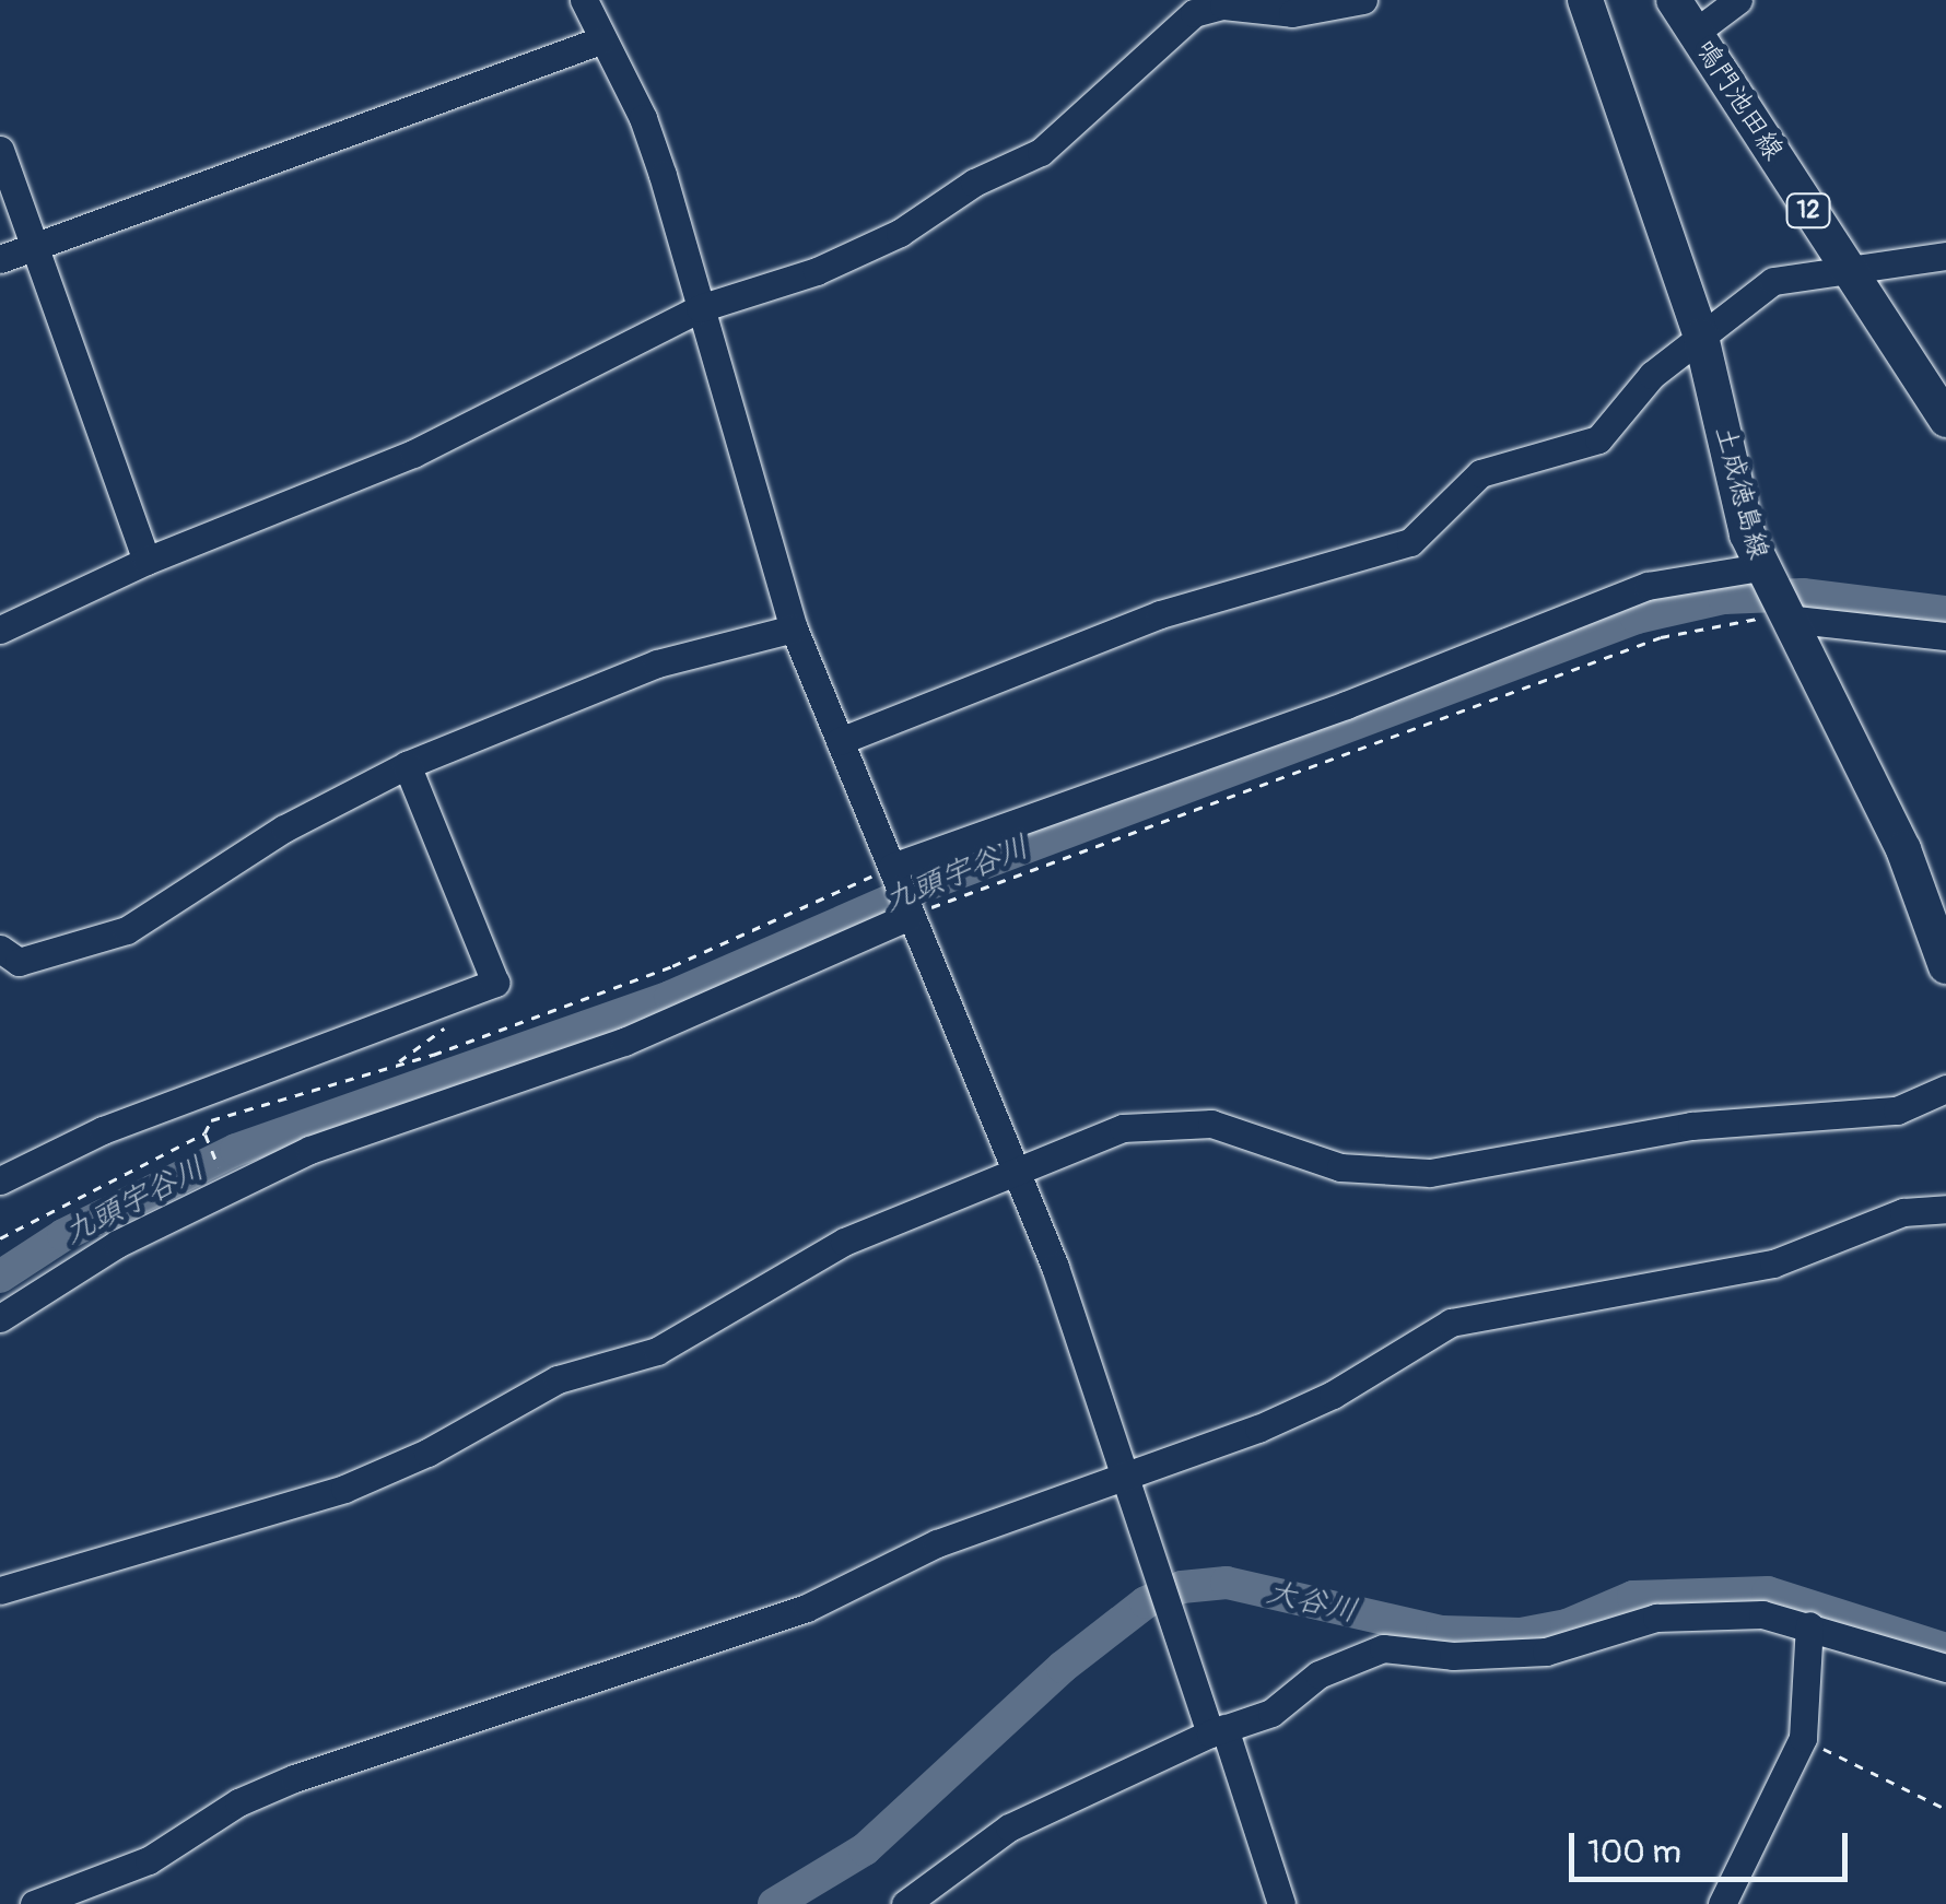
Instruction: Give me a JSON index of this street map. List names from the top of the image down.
{
  "streets": {
    "main road": ["鳴門池田線", "12", "土成徳島線"]
  },
  "water": ["九頭宇谷川", "大谷川"],
  "scale_bar": "100 m"
}
